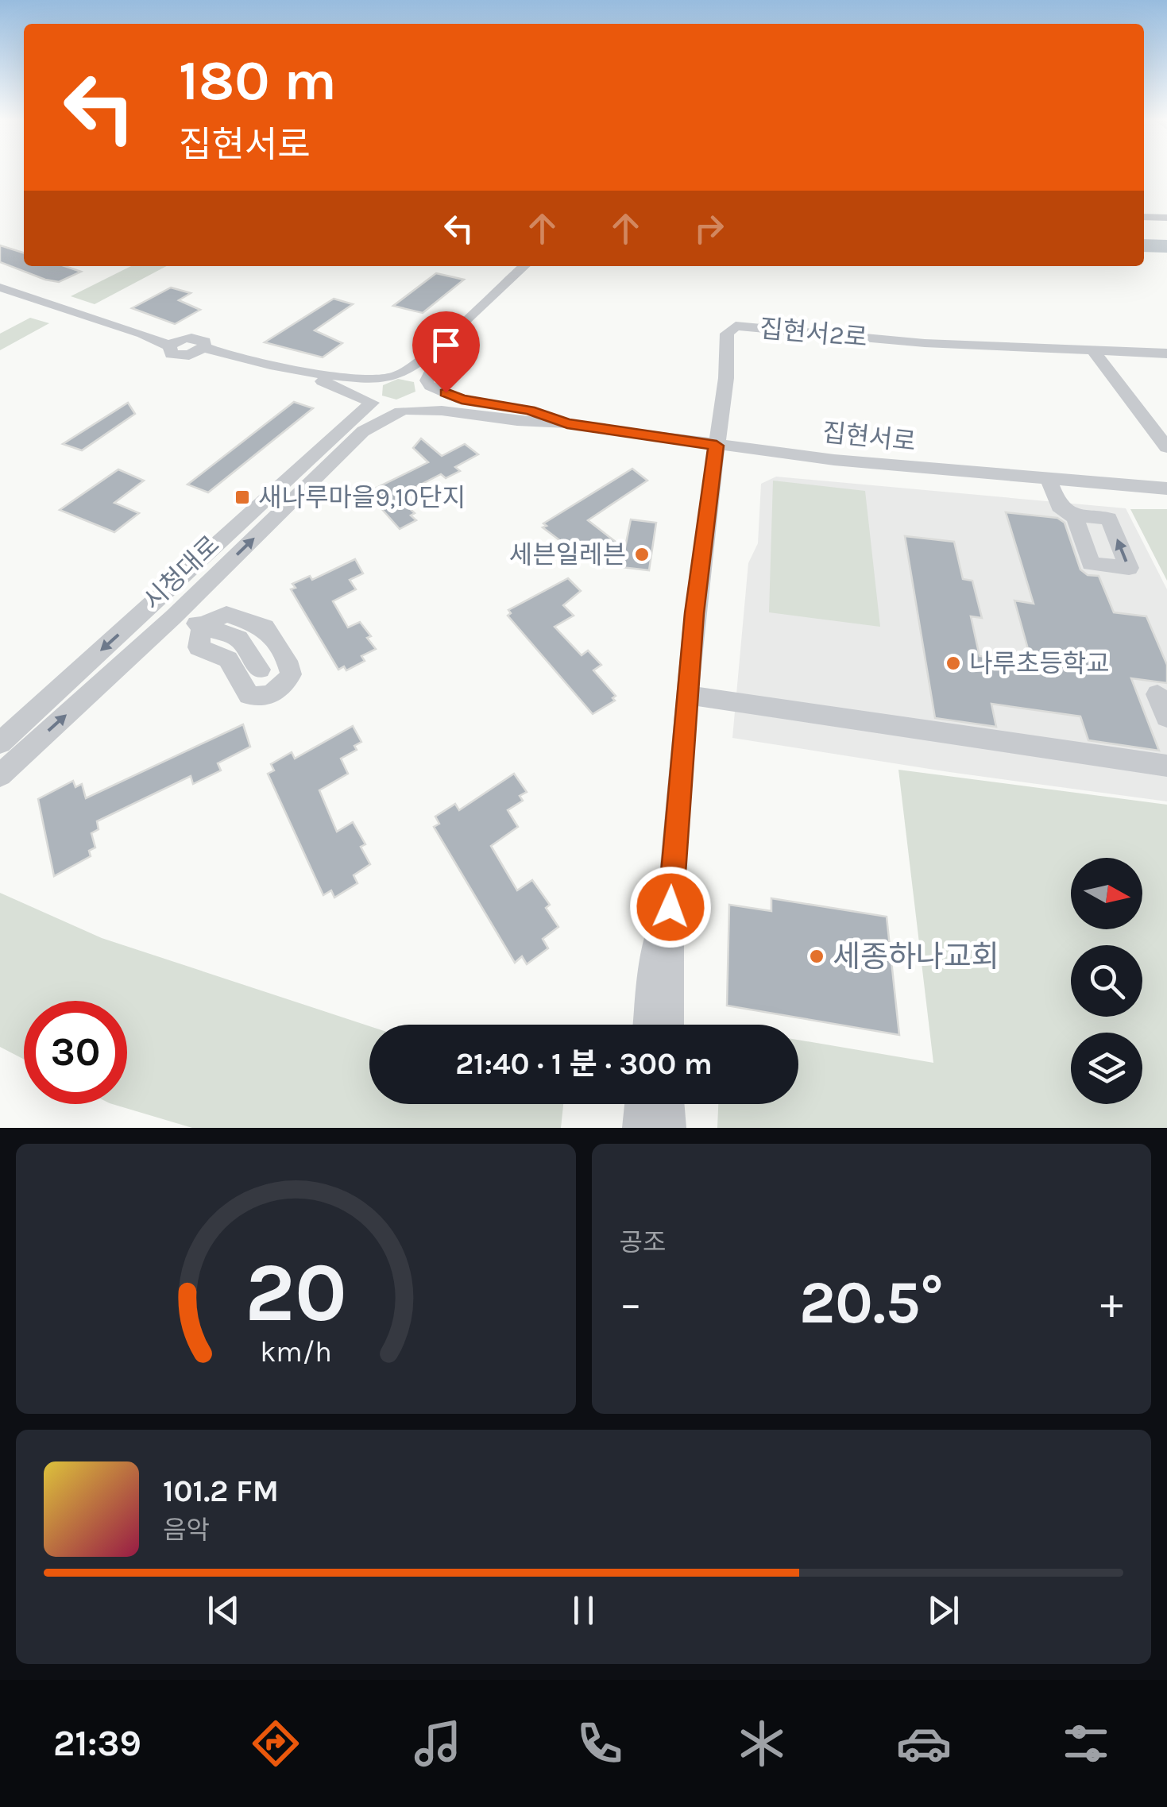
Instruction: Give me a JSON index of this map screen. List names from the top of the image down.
{
  "streets": {
    "street": ["집현서2로", "집현서로", "시청대로"]
  },
  "crossings": [
    ["집현서2로", "집현서로"],
    ["집현서로", "시청대로"]
  ],
  "places": {
    "transit": ["새나루마을9,10단지"],
    "other": ["세븐일레븐", "나루초등학교", "세종하나교회"]
  },
  "north": "right",
  "page": {
    "turn": ["180 m", "집현서로"],
    "limit": "30",
    "trip": "21:40 · 1 분 · 300 m",
    "tile": "공조",
    "heat": ["−", "20.5°", "+"],
    "song": ["101.2 FM", "음악"],
    "tabs": "21:39",
    "gauge": ["20", "km/h"]
  }
}
